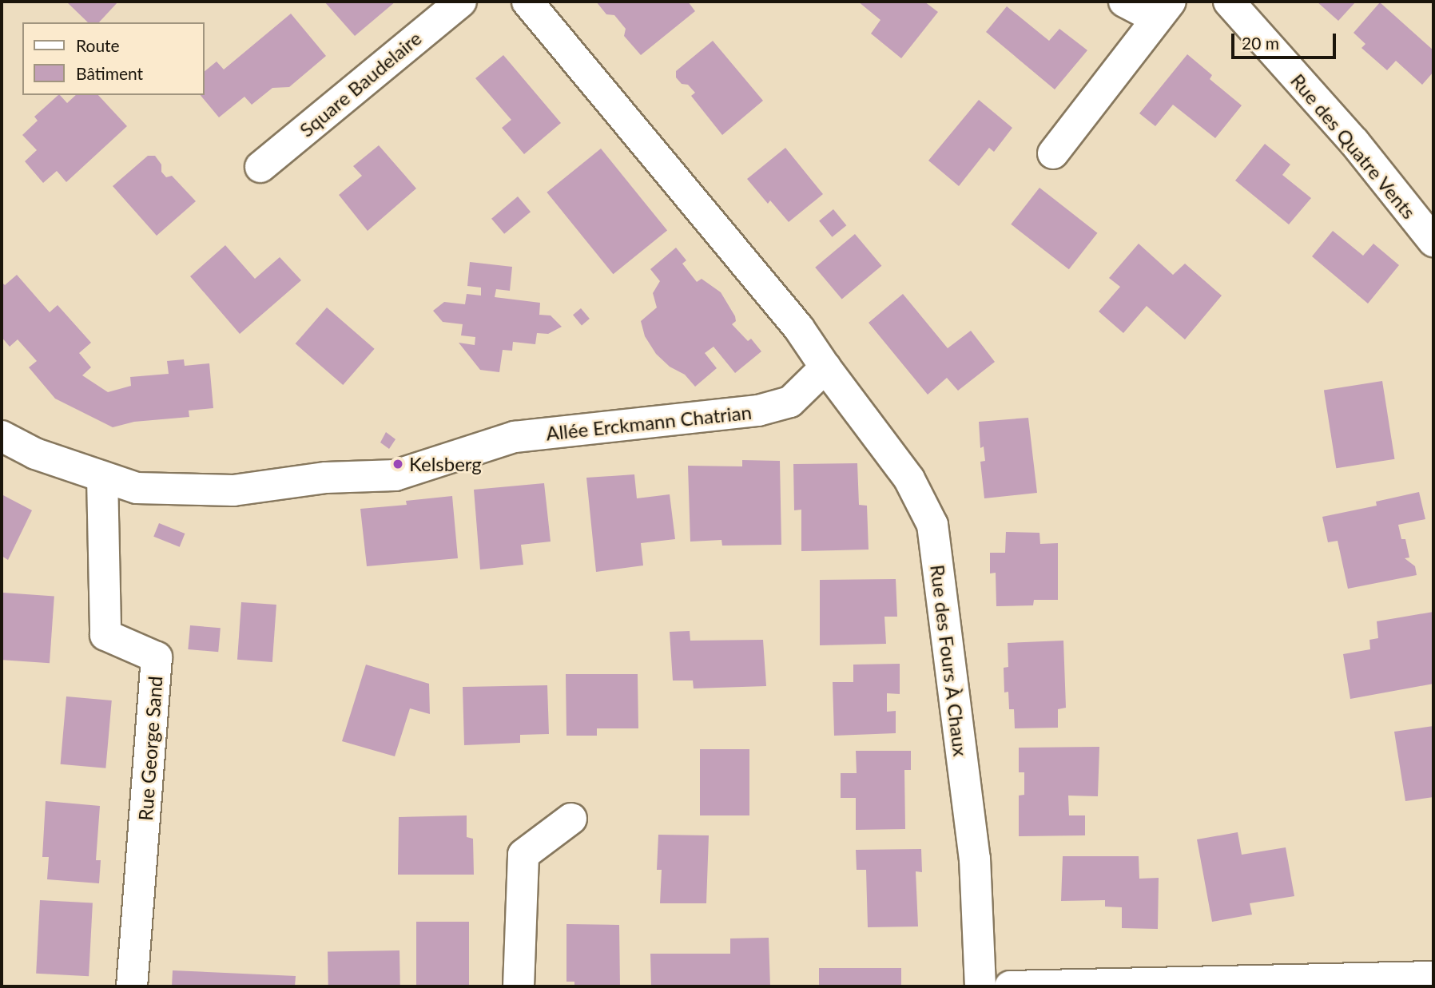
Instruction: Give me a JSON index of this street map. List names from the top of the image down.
{
  "streets": {
    "street": [
      "Square Baudelaire",
      "Rue des Quatre Vents",
      "Allée Erckmann Chatrian",
      "Rue des Fours À Chaux",
      "Rue George Sand"
    ]
  },
  "crossings": [
    ["Allée Erckmann Chatrian", "Rue des Fours À Chaux"],
    ["Allée Erckmann Chatrian", "Rue George Sand"]
  ],
  "places": ["Kelsberg"],
  "legend": ["Route", "Bâtiment"],
  "scale_bar": "20 m"
}
